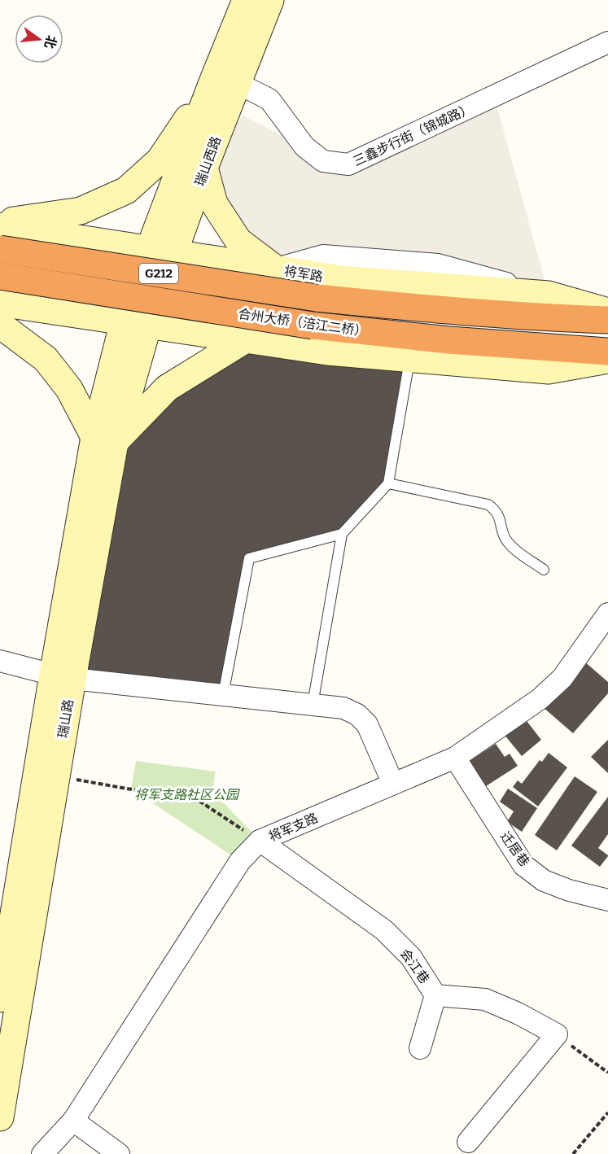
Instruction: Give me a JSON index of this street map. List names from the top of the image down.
{
  "streets": {
    "highway": ["G212", "合州大桥（涪江二桥）"],
    "main road": ["瑞山西路", "将军路", "瑞山路"],
    "street": [
      "三鑫步行街（锦城路）",
      "将军支路",
      "迁居巷",
      "会江巷"
    ]
  },
  "crossings": [
    ["三鑫步行街（锦城路）", "瑞山西路"],
    ["瑞山西路", "将军路"],
    ["瑞山西路", "瑞山路"],
    ["将军支路", "迁居巷"],
    ["将军支路", "会江巷"]
  ],
  "parks": ["将军支路社区公园"],
  "north": "right"
}
